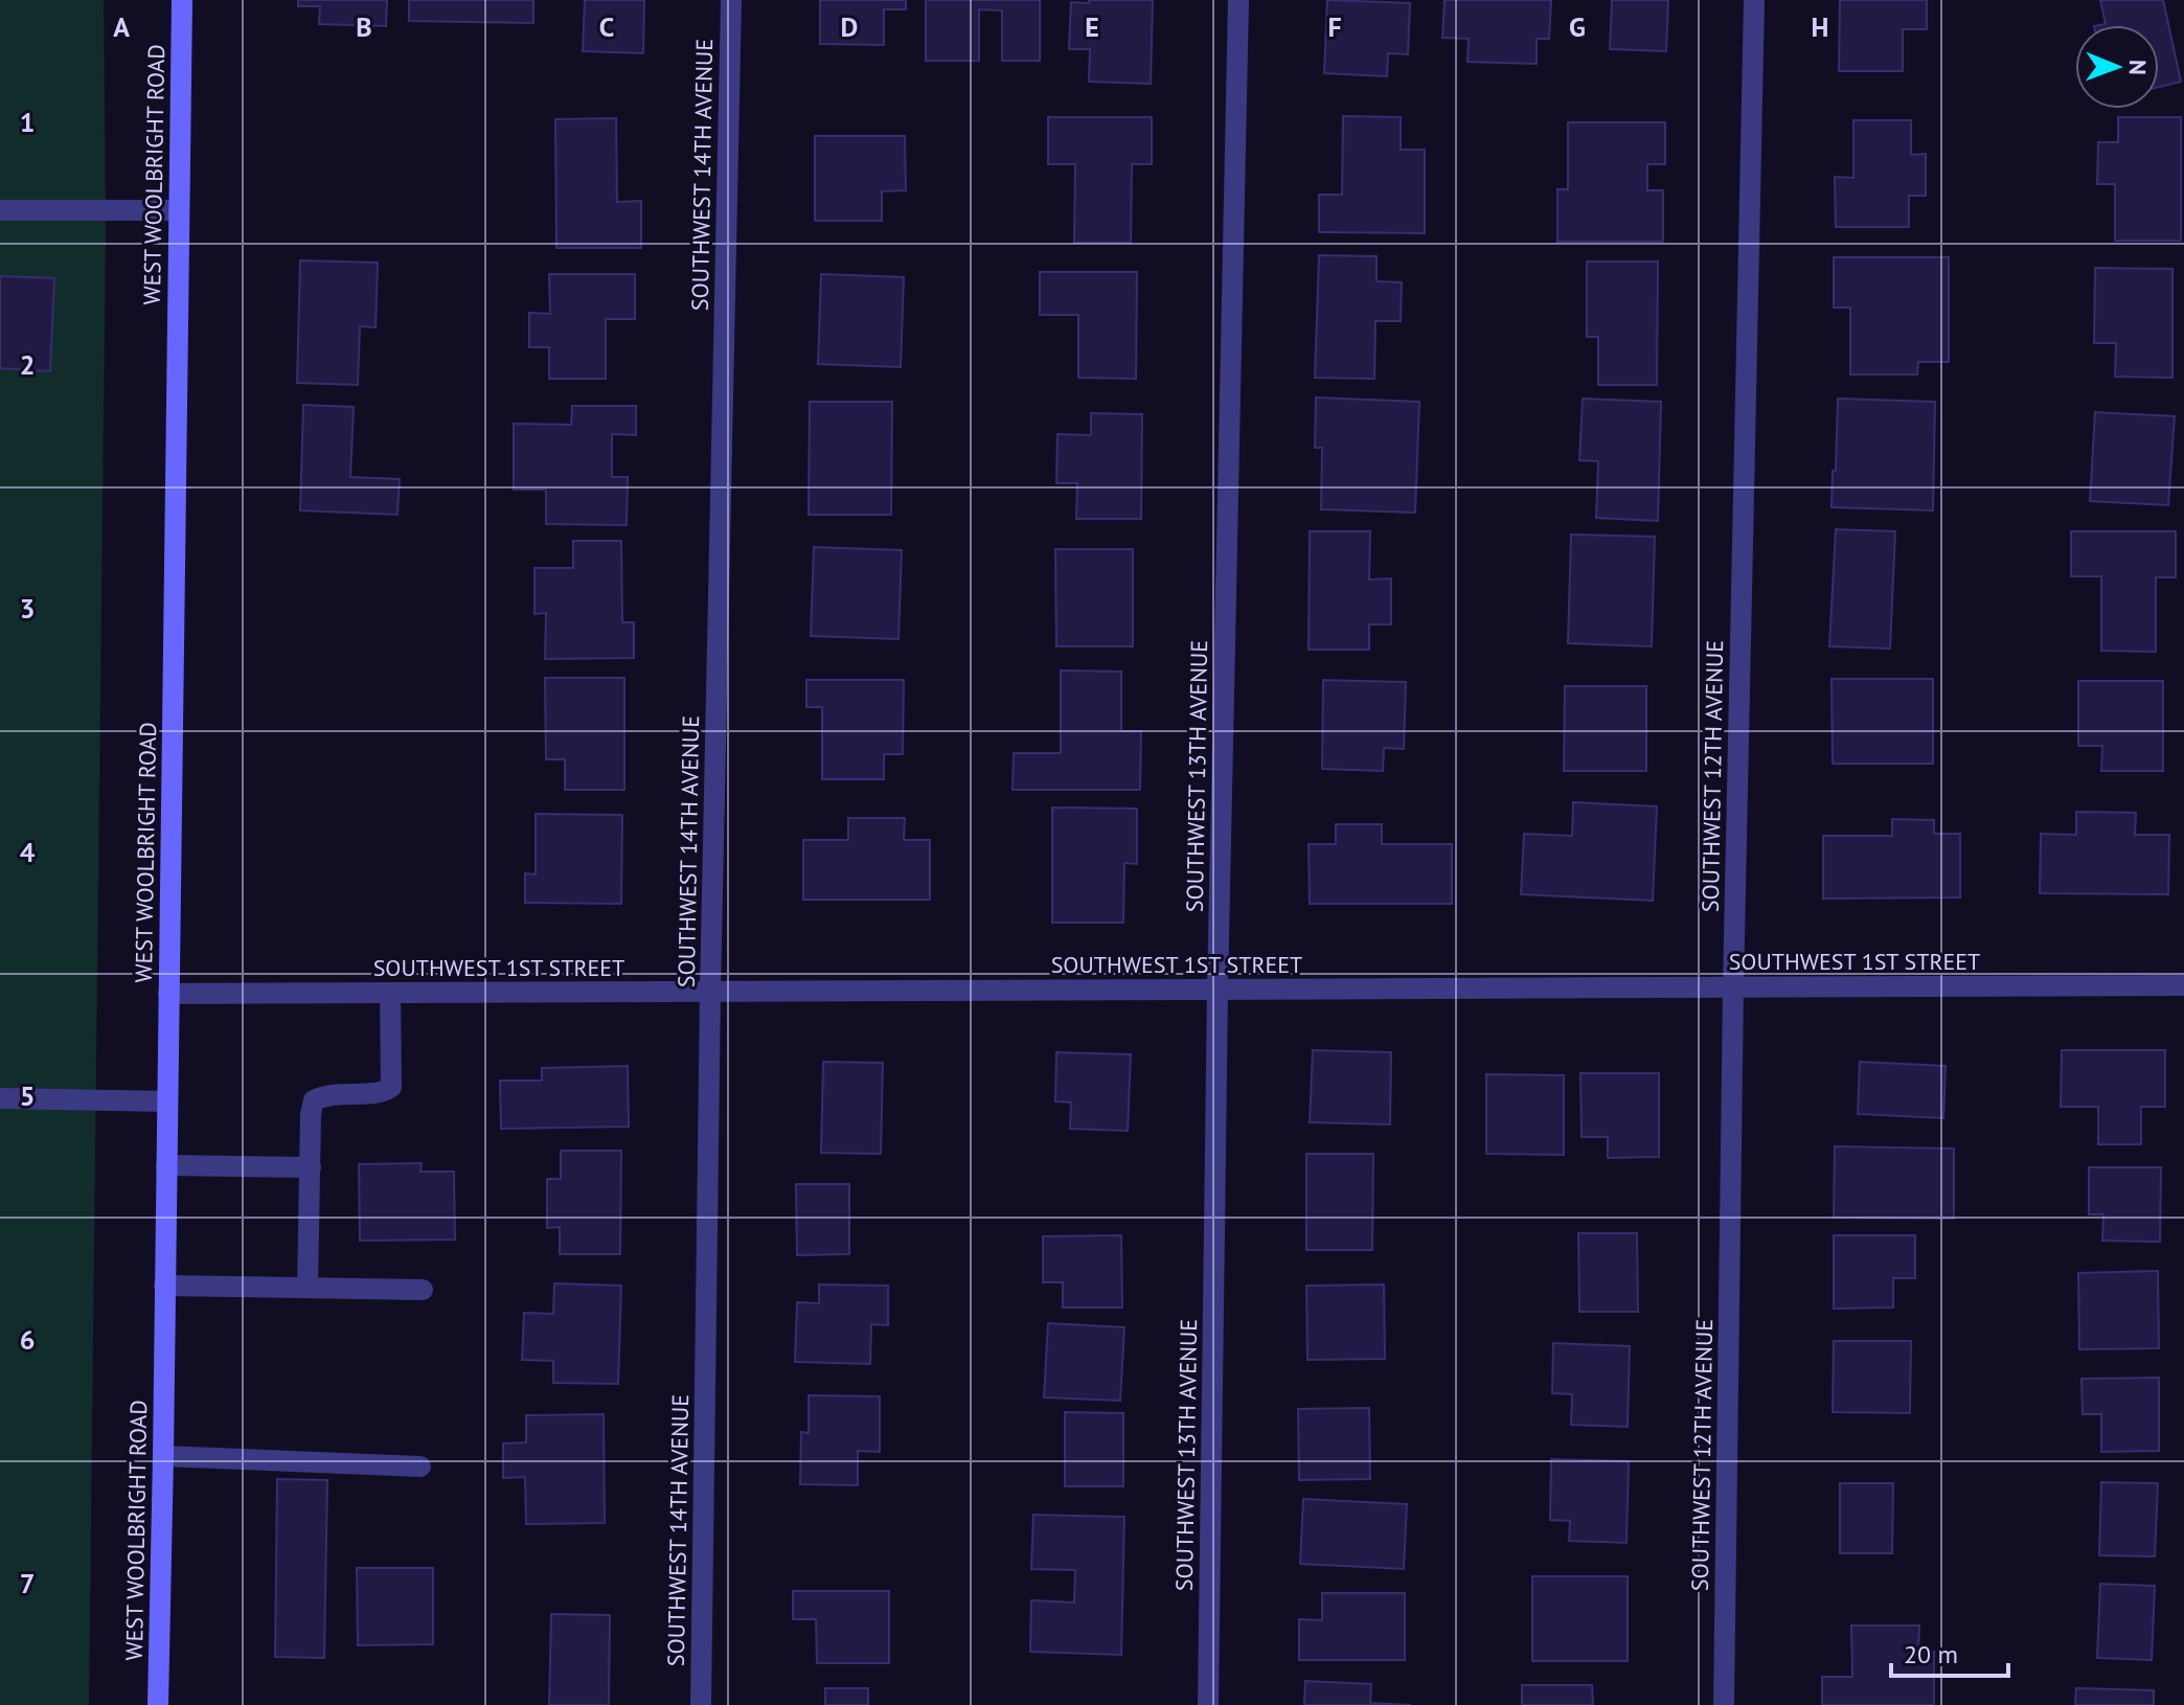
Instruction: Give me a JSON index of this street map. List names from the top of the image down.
{
  "streets": {
    "main road": ["WEST WOOLBRIGHT ROAD"],
    "street": [
      "SOUTHWEST 14TH AVENUE",
      "SOUTHWEST 13TH AVENUE",
      "SOUTHWEST 12TH AVENUE",
      "SOUTHWEST 1ST STREET"
    ]
  },
  "crossings": [
    ["WEST WOOLBRIGHT ROAD", "SOUTHWEST 1ST STREET"],
    ["SOUTHWEST 14TH AVENUE", "SOUTHWEST 1ST STREET"],
    ["SOUTHWEST 13TH AVENUE", "SOUTHWEST 1ST STREET"],
    ["SOUTHWEST 12TH AVENUE", "SOUTHWEST 1ST STREET"]
  ],
  "scale_bar": "20 m",
  "north": "right",
  "grid": {
    "columns": [
      "A",
      "B",
      "C",
      "D",
      "E",
      "F",
      "G",
      "H"
    ],
    "rows": [
      "1",
      "2",
      "3",
      "4",
      "5",
      "6",
      "7"
    ]
  }
}
